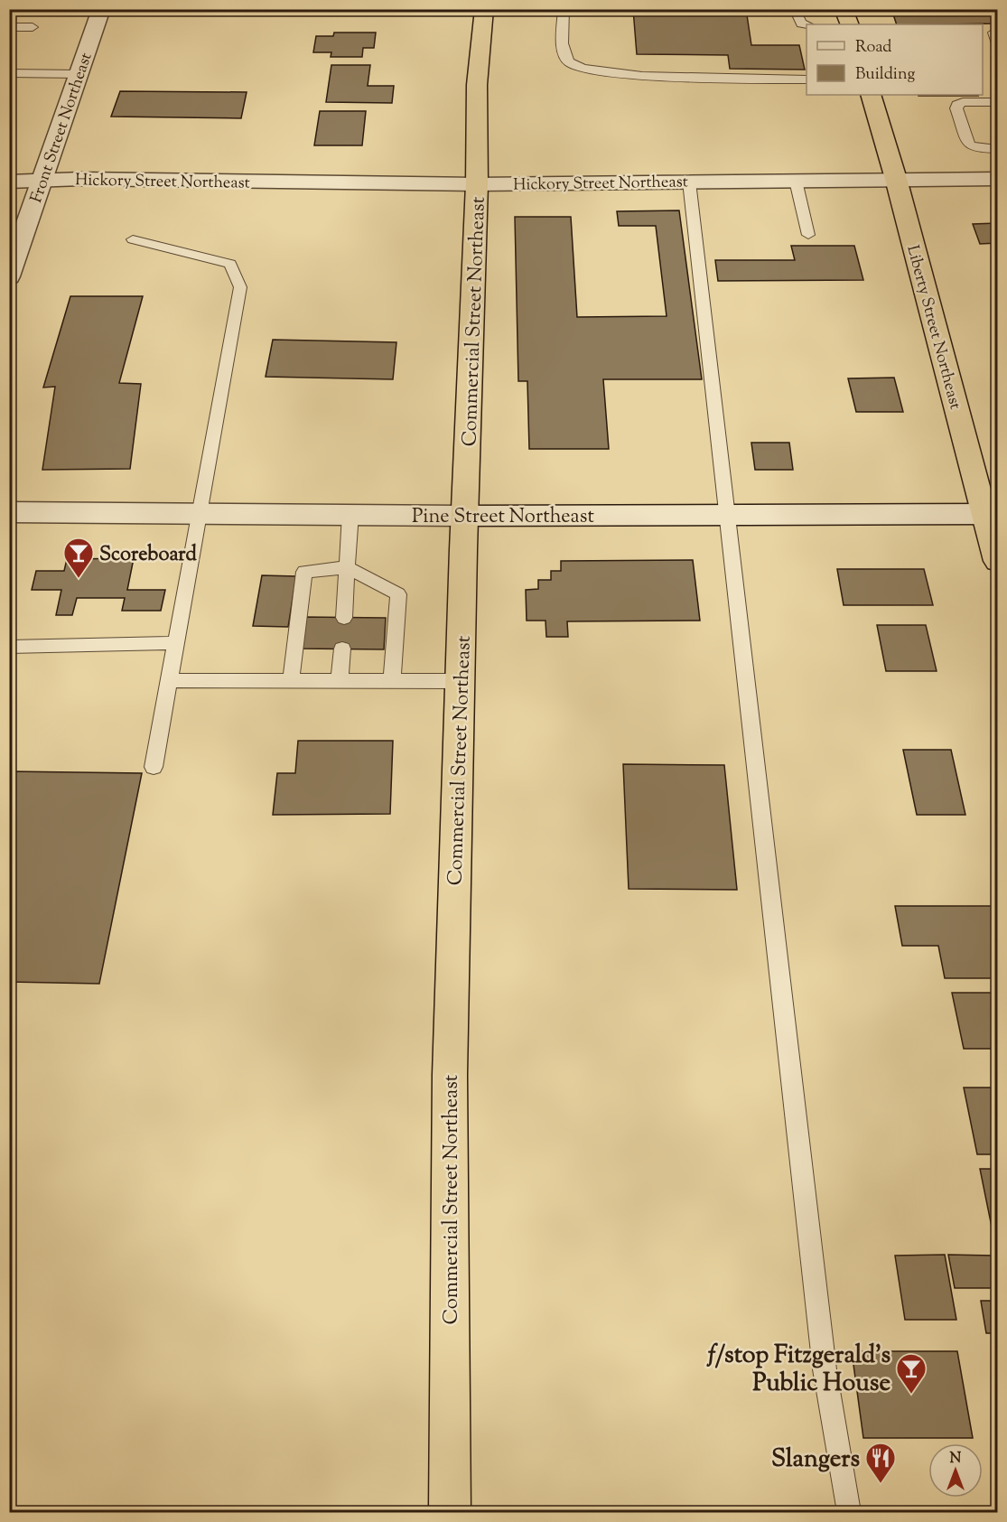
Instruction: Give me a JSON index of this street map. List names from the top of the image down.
{
  "streets": {
    "highway": ["Commercial Street Northeast", "Liberty Street Northeast"],
    "street": ["Front Street Northeast", "Hickory Street Northeast", "Pine Street Northeast"]
  },
  "crossings": [
    ["Front Street Northeast", "Hickory Street Northeast"],
    ["Hickory Street Northeast", "Commercial Street Northeast"],
    ["Hickory Street Northeast", "Liberty Street Northeast"],
    ["Commercial Street Northeast", "Pine Street Northeast"],
    ["Liberty Street Northeast", "Pine Street Northeast"]
  ],
  "places": {
    "bar": ["Scoreboard", "ƒ/stop Fitzgerald's Public House"],
    "restaurant": ["Slangers"]
  },
  "legend": ["Road", "Building"],
  "north": "top"
}
